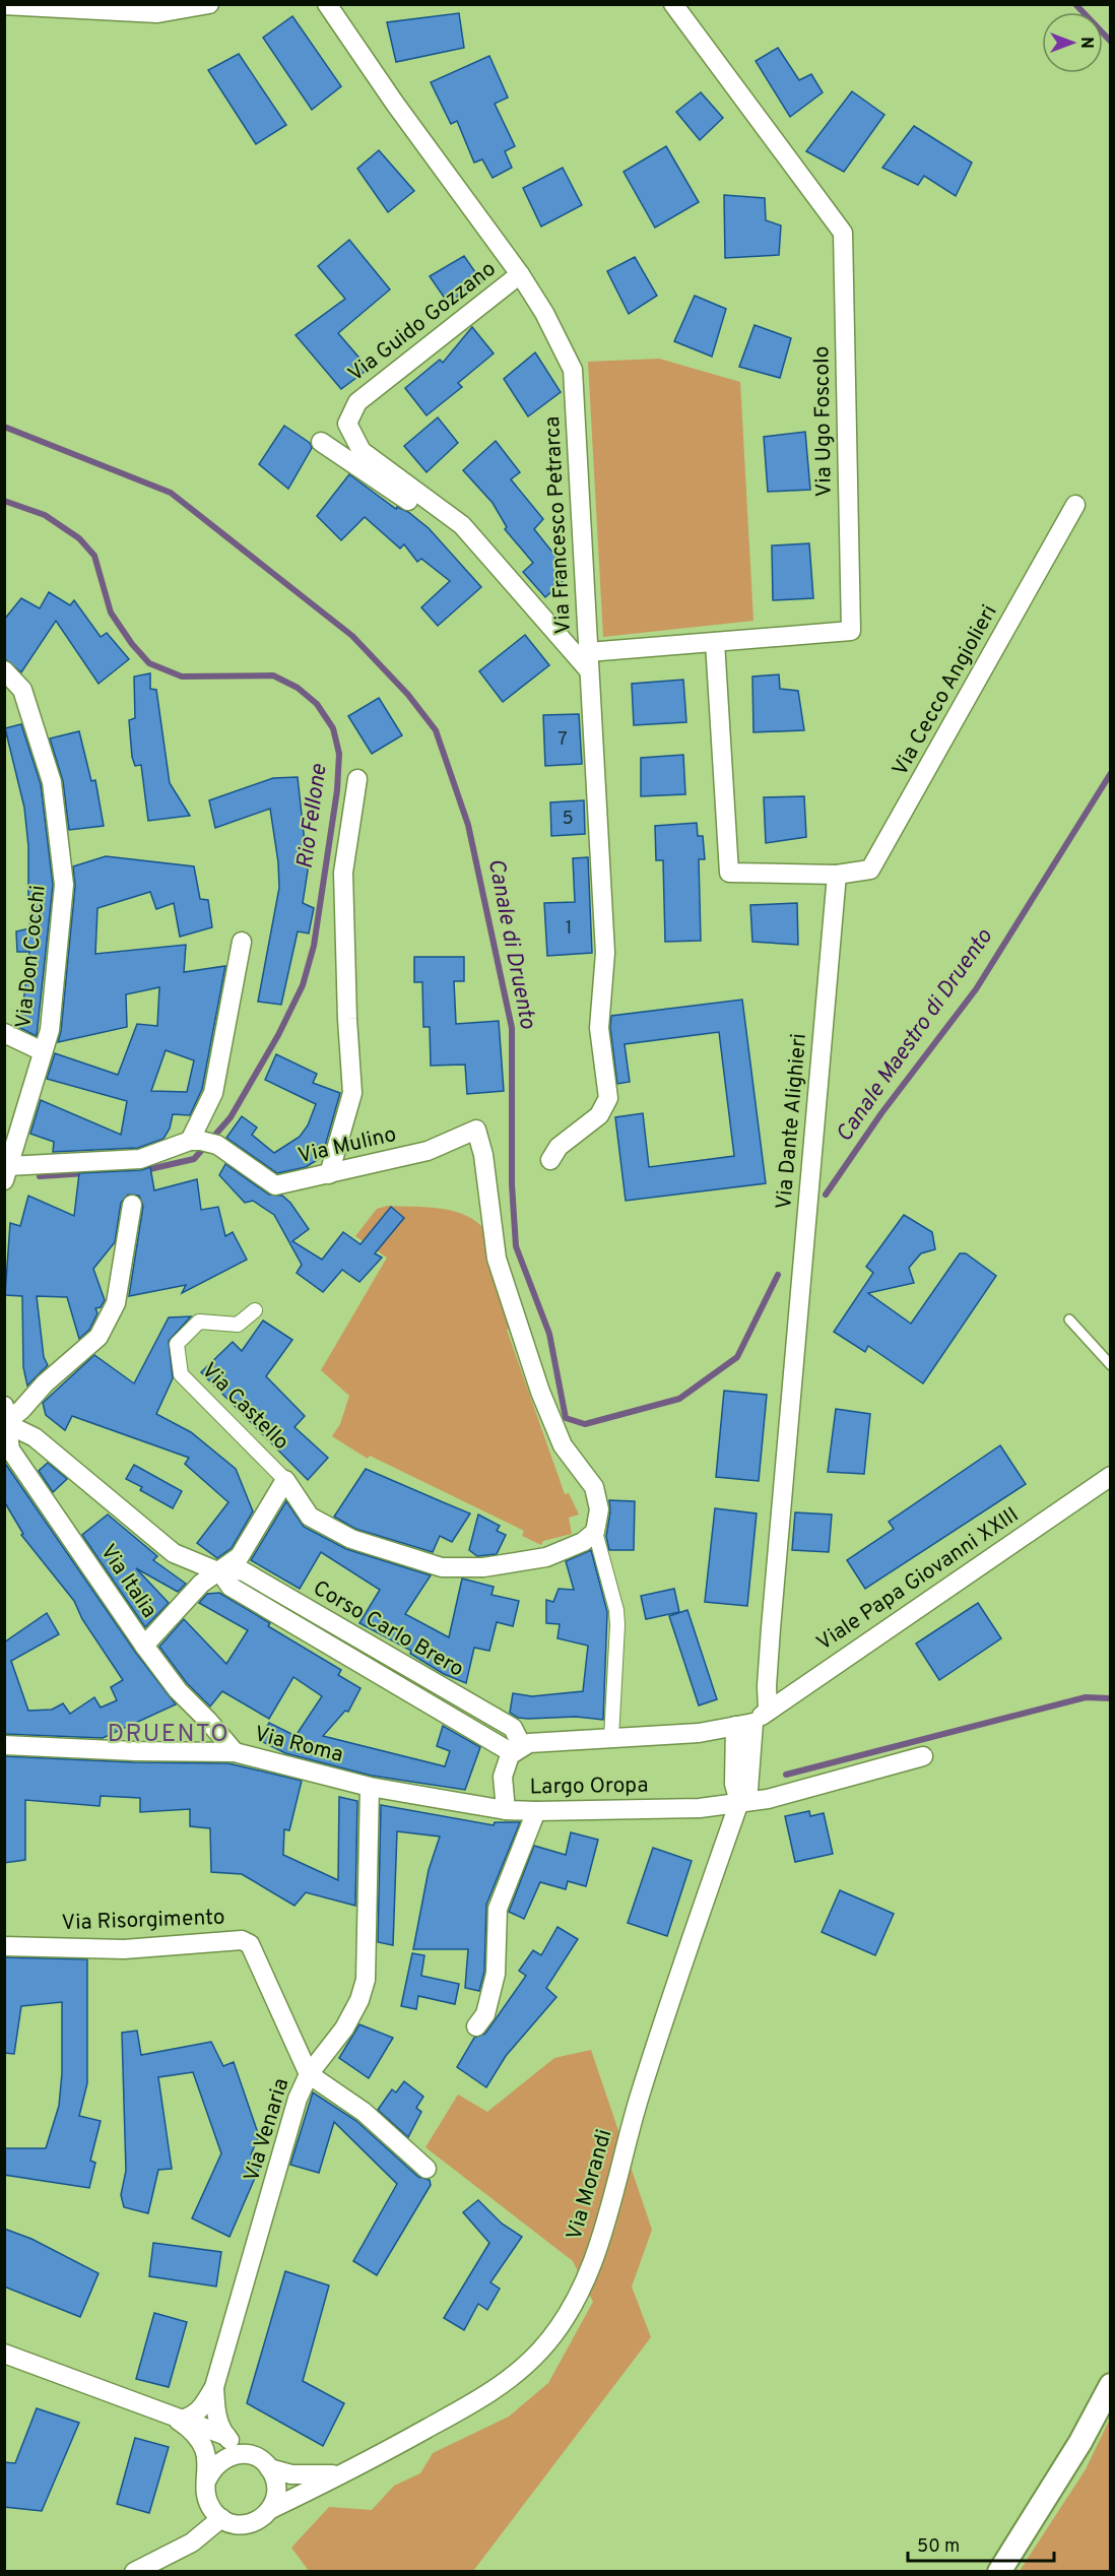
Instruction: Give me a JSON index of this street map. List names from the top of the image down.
{
  "streets": {
    "street": [
      "Via Guido Gozzano",
      "Via Ugo Foscolo",
      "Via Francesco Petrarca",
      "Via Cecco Angiolieri",
      "Via Don Cocchi",
      "Via Dante Alighieri",
      "Via Mulino",
      "Via Castello",
      "Viale Papa Giovanni XXIII",
      "Via Italia",
      "Corso Carlo Brero",
      "Via Roma",
      "Largo Oropa",
      "Via Risorgimento",
      "Via Venaria",
      "Via Morandi"
    ]
  },
  "crossings": [
    ["Via Guido Gozzano", "Via Ugo Foscolo"],
    ["Via Guido Gozzano", "Via Francesco Petrarca"],
    ["Via Ugo Foscolo", "Via Francesco Petrarca"],
    ["Via Cecco Angiolieri", "Via Dante Alighieri"],
    ["Via Dante Alighieri", "Viale Papa Giovanni XXIII"],
    ["Via Castello", "Via Italia"],
    ["Via Castello", "Corso Carlo Brero"],
    ["Viale Papa Giovanni XXIII", "Largo Oropa"],
    ["Via Italia", "Corso Carlo Brero"],
    ["Via Italia", "Via Roma"],
    ["Corso Carlo Brero", "Largo Oropa"],
    ["Via Roma", "Largo Oropa"],
    ["Via Roma", "Via Venaria"],
    ["Largo Oropa", "Via Morandi"],
    ["Via Risorgimento", "Via Venaria"],
    ["Via Venaria", "Via Morandi"]
  ],
  "districts": ["DRUENTO"],
  "water": ["Rio Fellone", "Canale di Druento", "Canale Maestro di Druento"],
  "house_numbers": ["7", "5", "1"],
  "scale_bar": "50 m",
  "north": "right"
}
